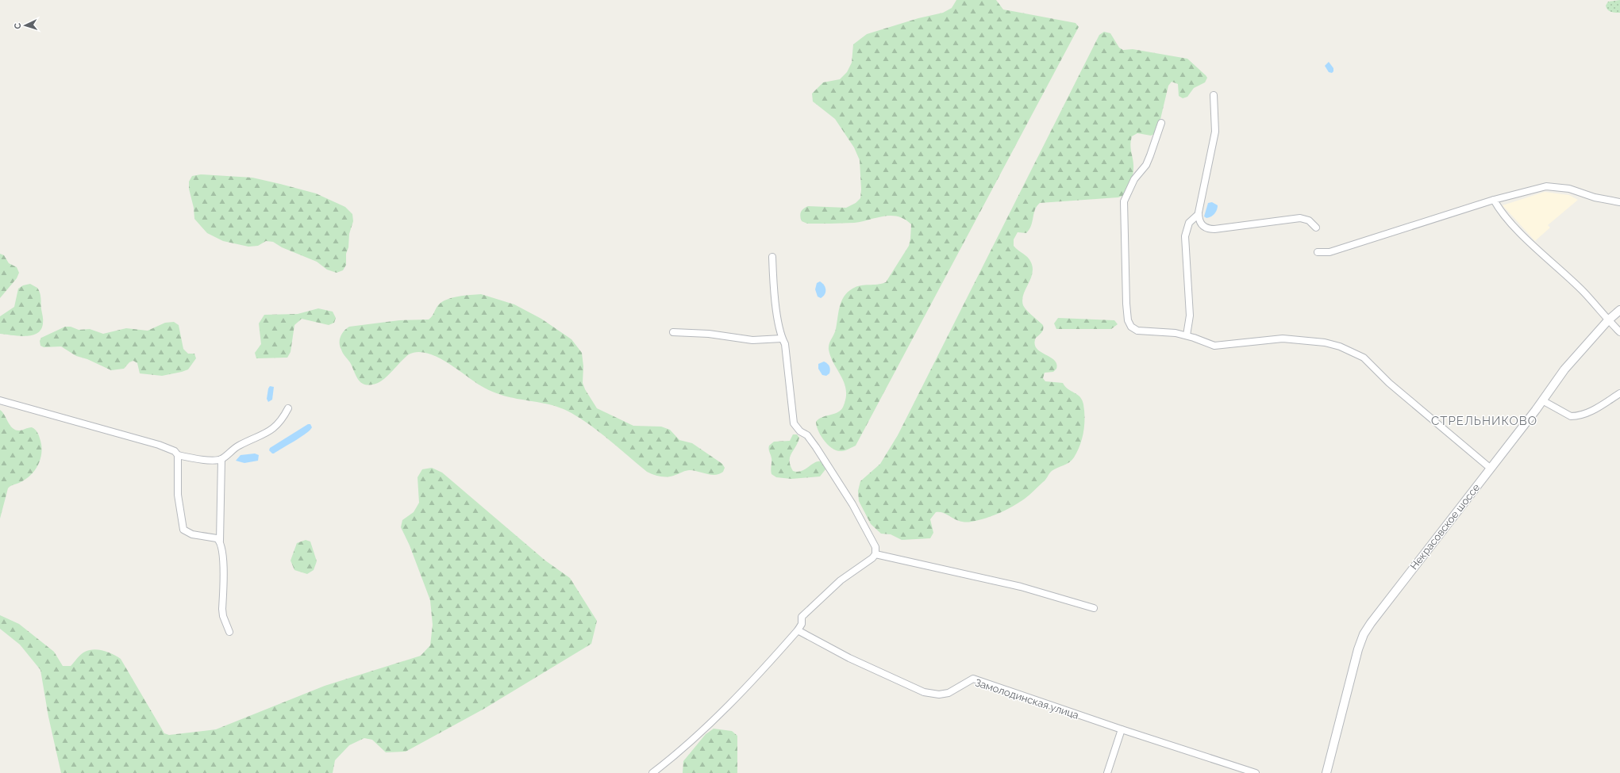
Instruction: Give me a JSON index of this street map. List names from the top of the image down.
{
  "streets": {
    "street": ["Некрасовское шоссе", "Замолодинская улица"]
  },
  "districts": ["СТРЕЛЬНИКОВО"],
  "north": "left"
}
